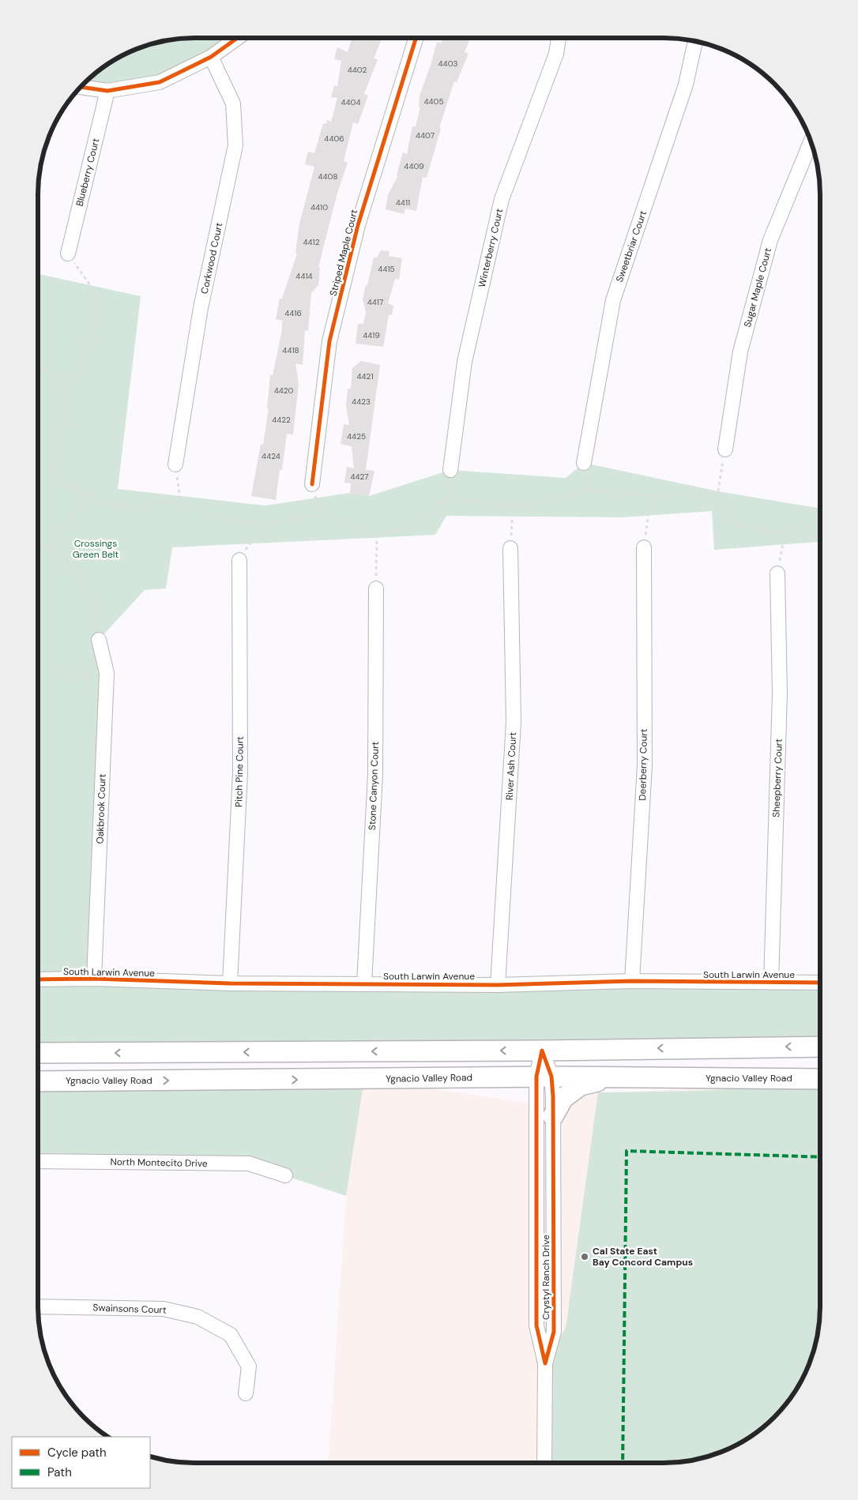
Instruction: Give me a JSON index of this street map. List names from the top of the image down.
{
  "streets": {
    "highway": ["Ygnacio Valley Road"],
    "street": [
      "Blueberry Court",
      "Sweetbriar Court",
      "Winterberry Court",
      "Striped Maple Court",
      "Corkwood Court",
      "Sugar Maple Court",
      "Deerberry Court",
      "River Ash Court",
      "Pitch Pine Court",
      "Sheepberry Court",
      "Stone Canyon Court",
      "Oakbrook Court",
      "South Larwin Avenue",
      "North Montecito Drive",
      "Crystyl Ranch Drive",
      "Swainsons Court"
    ]
  },
  "crossings": [
    ["Deerberry Court", "South Larwin Avenue"],
    ["River Ash Court", "South Larwin Avenue"],
    ["Pitch Pine Court", "South Larwin Avenue"],
    ["Sheepberry Court", "South Larwin Avenue"],
    ["Stone Canyon Court", "South Larwin Avenue"],
    ["Oakbrook Court", "South Larwin Avenue"],
    ["Ygnacio Valley Road", "Crystyl Ranch Drive"]
  ],
  "parks": ["Crossings Green Belt"],
  "places": ["Cal State East Bay Concord Campus"],
  "house_numbers": [
    "4403",
    "4402",
    "4405",
    "4404",
    "4407",
    "4406",
    "4409",
    "4408",
    "4411",
    "4410",
    "4412",
    "4415",
    "4414",
    "4417",
    "4416",
    "4419",
    "4418",
    "4421",
    "4420",
    "4423",
    "4422",
    "4425",
    "4424",
    "4427"
  ],
  "legend": ["Cycle path", "Path"]
}
